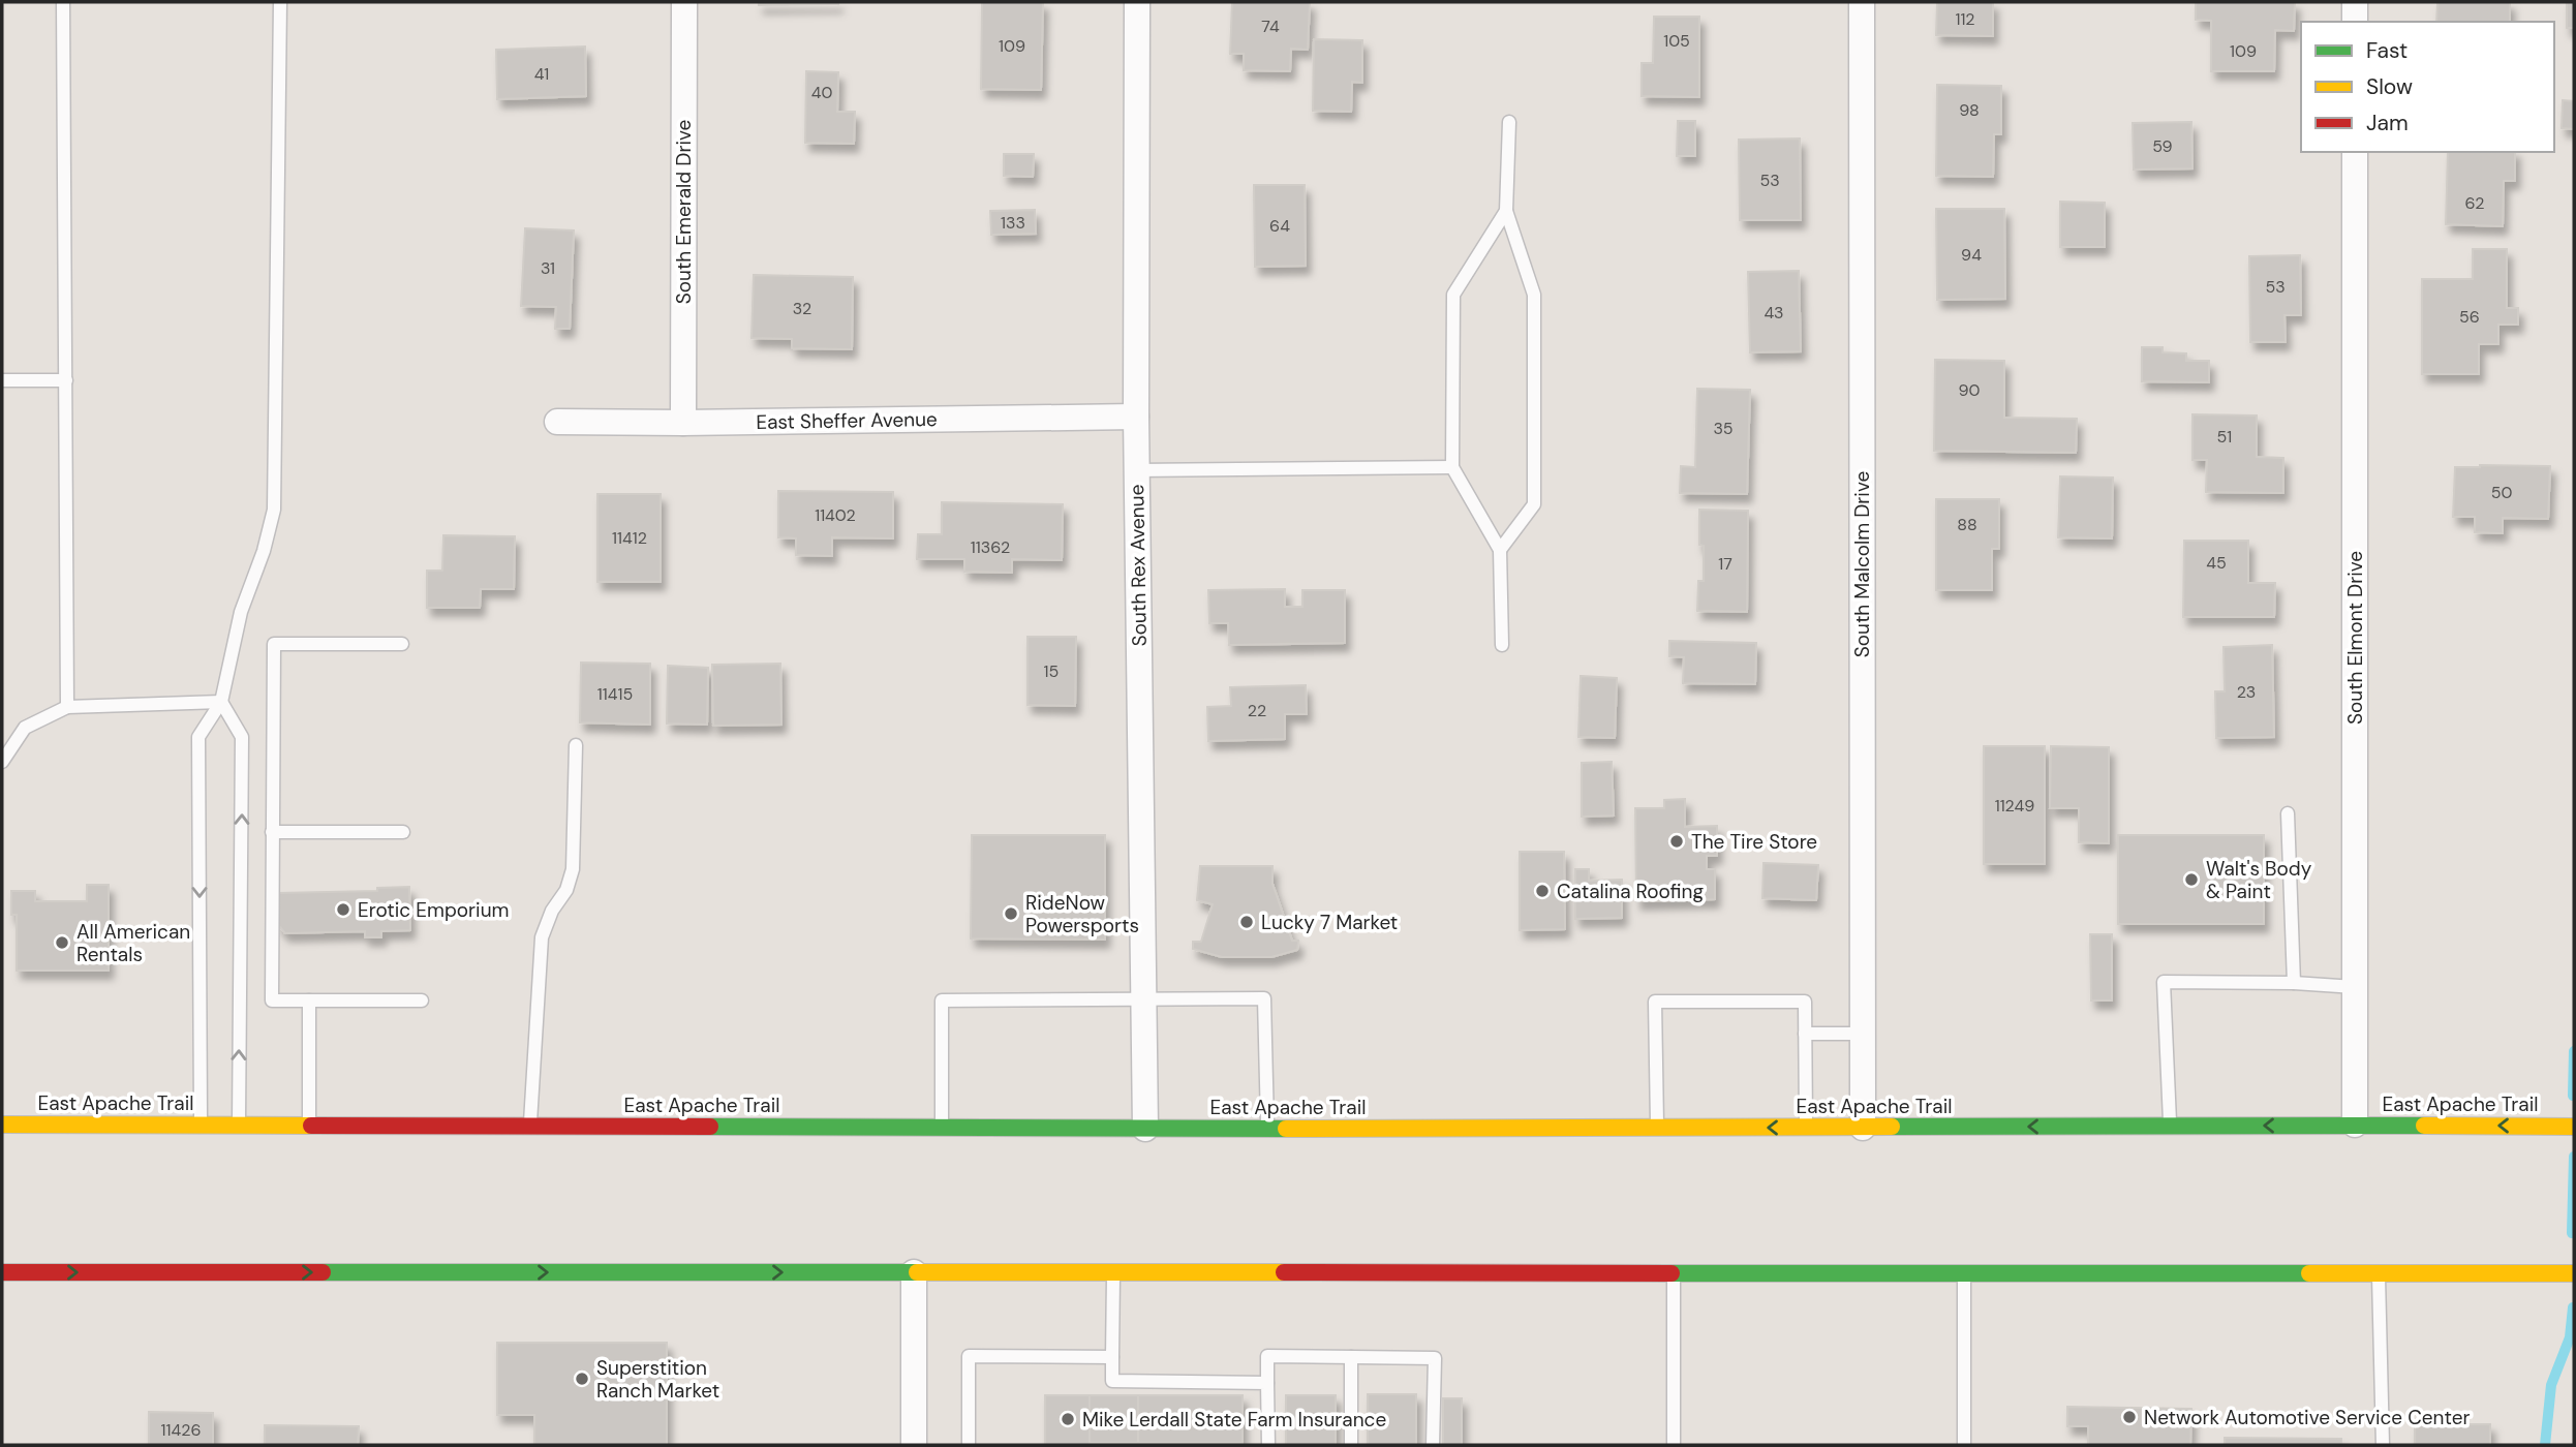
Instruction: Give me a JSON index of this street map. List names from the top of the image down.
{
  "streets": {
    "main road": ["East Apache Trail"],
    "street": [
      "South Emerald Drive",
      "East Sheffer Avenue",
      "South Malcolm Drive",
      "South Rex Avenue",
      "South Elmont Drive"
    ]
  },
  "crossings": [
    ["South Emerald Drive", "East Sheffer Avenue"],
    ["East Sheffer Avenue", "South Rex Avenue"],
    ["South Malcolm Drive", "East Apache Trail"],
    ["South Rex Avenue", "East Apache Trail"],
    ["South Elmont Drive", "East Apache Trail"]
  ],
  "places": [
    "The Tire Store",
    "Walt's Body & Paint",
    "Catalina Roofing",
    "Erotic Emporium",
    "RideNow Powersports",
    "Lucky 7 Market",
    "All American Rentals",
    "Superstition Ranch Market",
    "Network Automotive Service Center",
    "Mike Lerdall State Farm Insurance"
  ],
  "house_numbers": [
    "112",
    "74",
    "105",
    "109",
    "109",
    "41",
    "40",
    "98",
    "59",
    "53",
    "62",
    "133",
    "64",
    "94",
    "31",
    "53",
    "32",
    "43",
    "56",
    "90",
    "35",
    "51",
    "50",
    "11402",
    "88",
    "11412",
    "11362",
    "45",
    "17",
    "15",
    "23",
    "11415",
    "22",
    "11249",
    "11426"
  ],
  "legend": ["Fast", "Slow", "Jam"]
}
